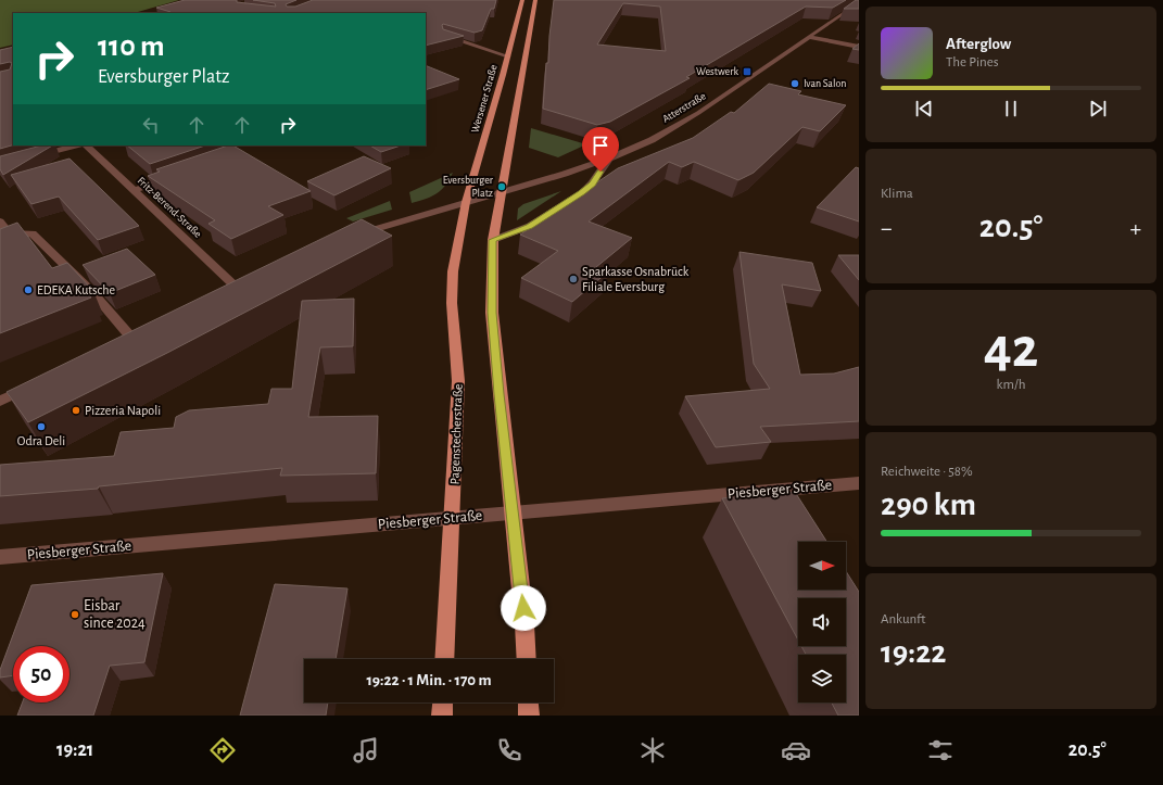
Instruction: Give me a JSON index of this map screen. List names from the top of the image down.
{
  "streets": {
    "main road": ["Wersener Straße", "Pagenstecherstraße"],
    "street": ["Atterstraße", "Fritz-Berend-Straße", "Piesberger Straße"]
  },
  "crossings": [
    ["Wersener Straße", "Pagenstecherstraße"],
    ["Pagenstecherstraße", "Piesberger Straße"]
  ],
  "places": {
    "transit": ["Westwerk"],
    "other": [
      "Ivan Salon",
      "Eversburger Platz",
      "Sparkasse Osnabrück Filiale Eversburg",
      "EDEKA Kutsche",
      "Pizzeria Napoli",
      "Odra Deli",
      "Eisbar since 2024"
    ]
  },
  "north": "right",
  "page": {
    "turn": ["110 m", "Eversburger Platz"],
    "song": ["Afterglow", "The Pines"],
    "tile": [
      "Klima",
      ["42", "km/h"],
      ["Reichweite · 58%", "290 km"],
      ["Ankunft", "19:22"]
    ],
    "heat": ["−", "20.5°", "+"],
    "limit": "50",
    "trip": "19:22 · 1 Min. · 170 m",
    "tabs": ["19:21", "20.5°"]
  }
}
